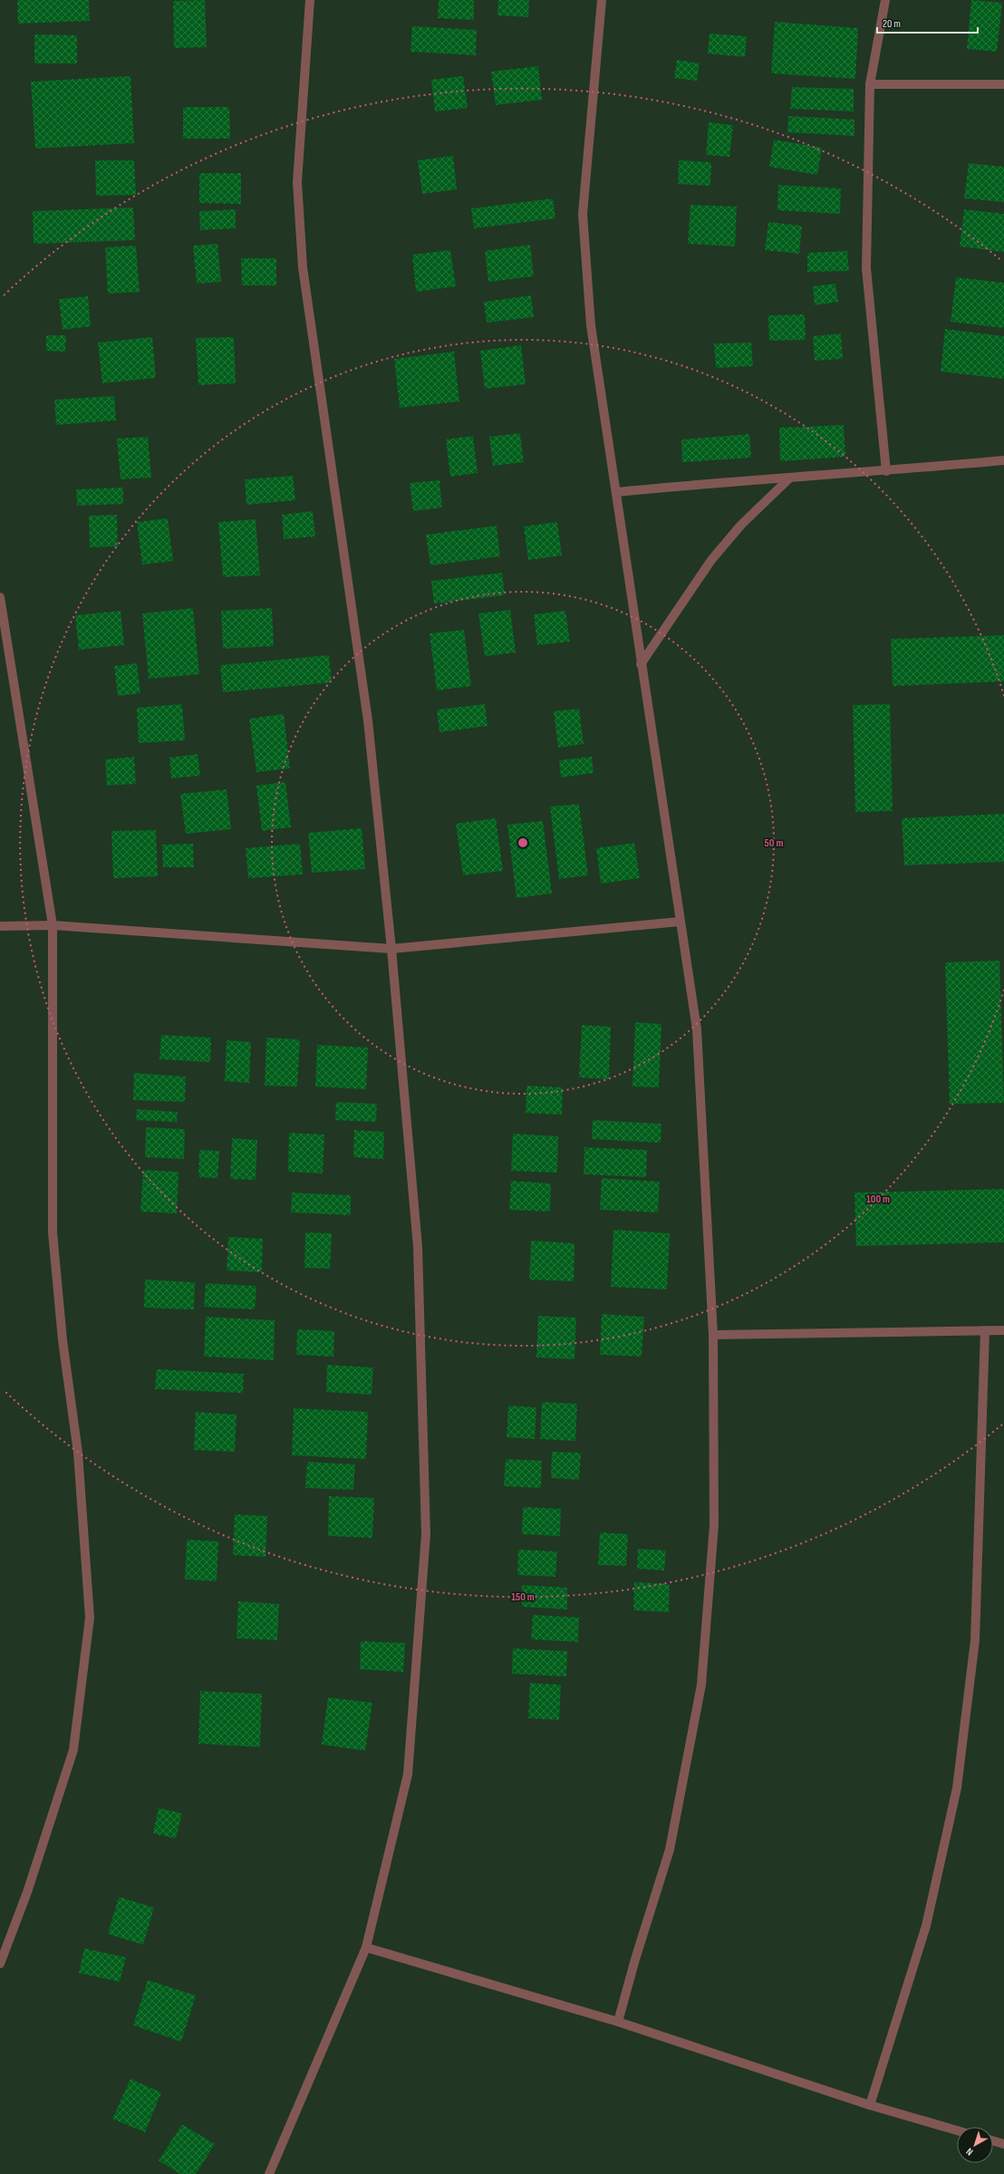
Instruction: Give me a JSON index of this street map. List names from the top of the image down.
{
  "scale_bar": "20 m",
  "north": "bottom left",
  "rings": ["50 m", "100 m", "150 m"]
}
